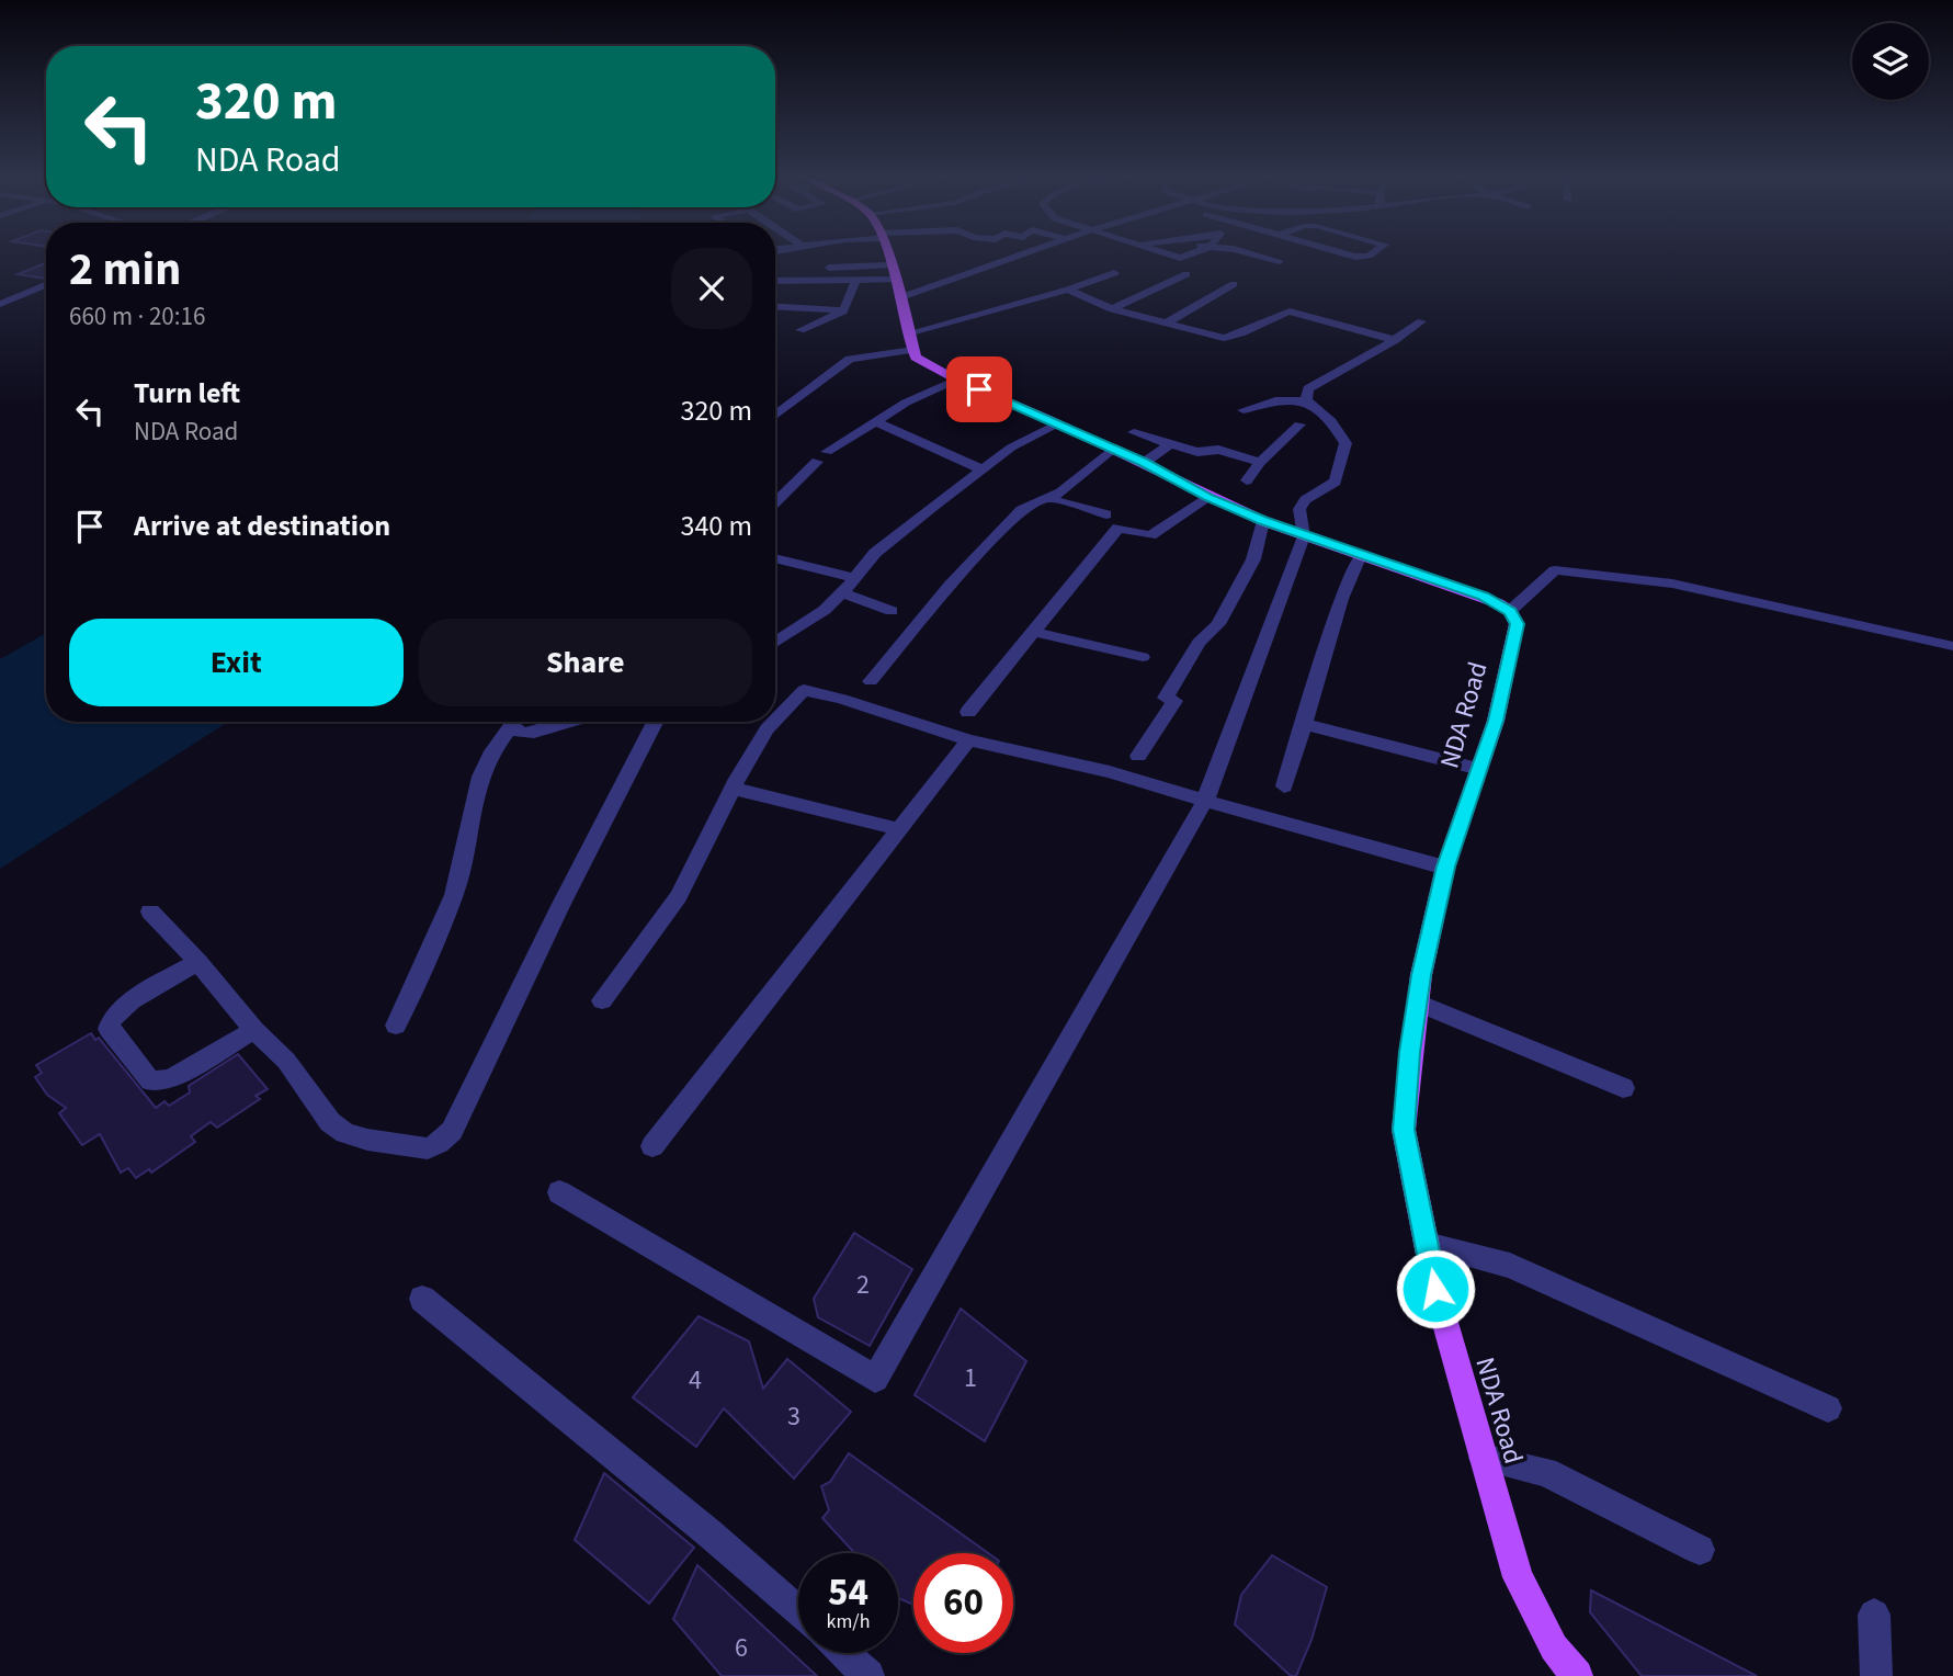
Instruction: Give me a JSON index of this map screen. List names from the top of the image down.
{
  "streets": {
    "main road": ["NDA Road"]
  },
  "house_numbers": [
    "2",
    "1",
    "4",
    "3",
    "6"
  ],
  "page": {
    "turn": ["320 m", "NDA Road"],
    "heading": ["2 min", "660 m · 20:16"],
    "list": [
      {
        "name": "Turn left",
        "note": "NDA Road",
        "value": "320 m"
      },
      {
        "name": "Arrive at destination",
        "value": "340 m"
      }
    ],
    "buttons": ["Exit", "Share"],
    "speed": "54 km/h",
    "limit": "60"
  }
}
